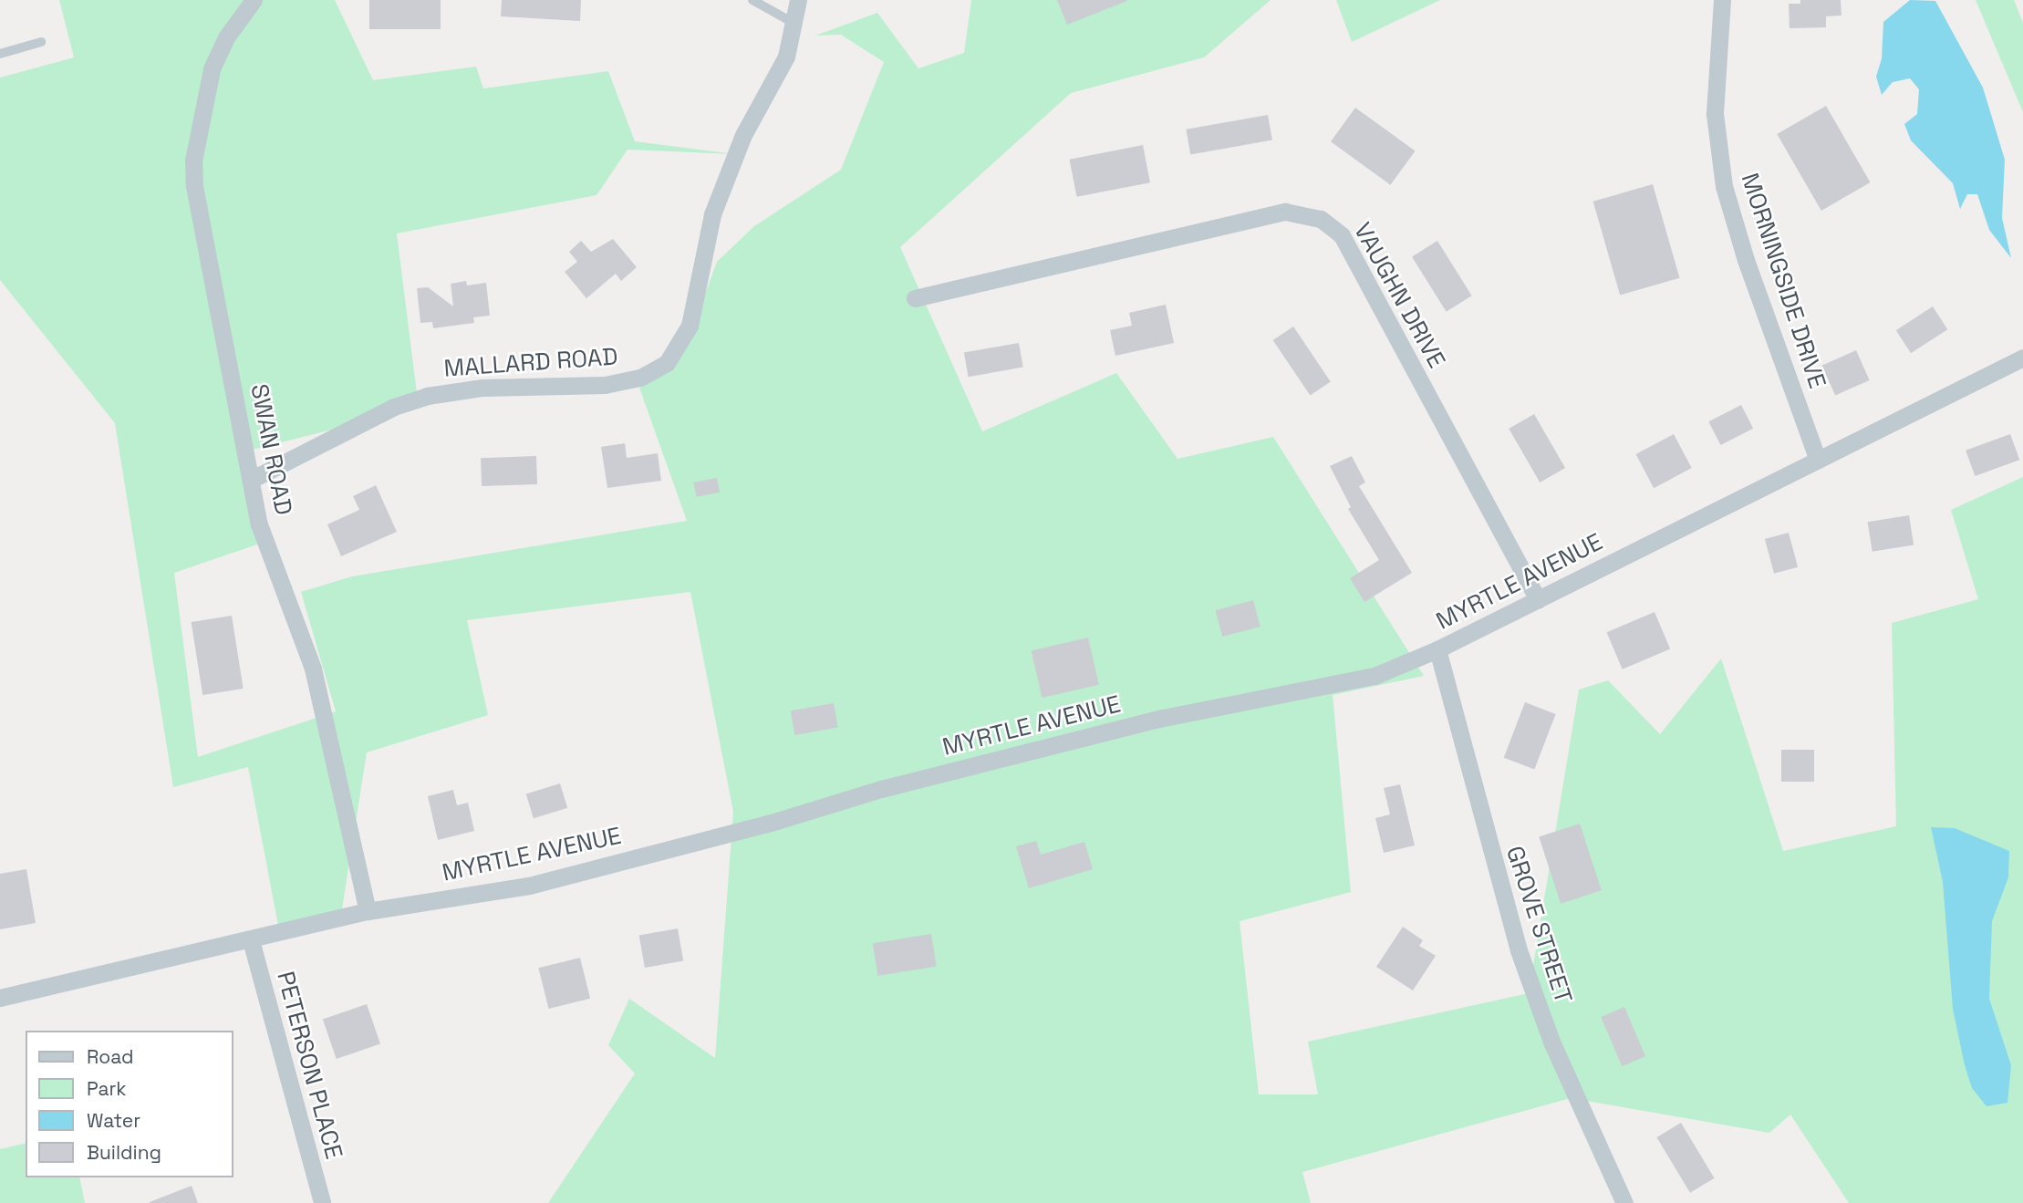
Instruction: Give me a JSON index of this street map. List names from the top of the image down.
{
  "streets": {
    "street": [
      "MORNINGSIDE DRIVE",
      "VAUGHN DRIVE",
      "MALLARD ROAD",
      "SWAN ROAD",
      "MYRTLE AVENUE",
      "GROVE STREET",
      "PETERSON PLACE"
    ]
  },
  "crossings": [
    ["MORNINGSIDE DRIVE", "MYRTLE AVENUE"],
    ["VAUGHN DRIVE", "MYRTLE AVENUE"],
    ["MALLARD ROAD", "SWAN ROAD"],
    ["SWAN ROAD", "MYRTLE AVENUE"],
    ["MYRTLE AVENUE", "GROVE STREET"],
    ["MYRTLE AVENUE", "PETERSON PLACE"]
  ],
  "legend": [
    "Road",
    "Park",
    "Water",
    "Building"
  ]
}
